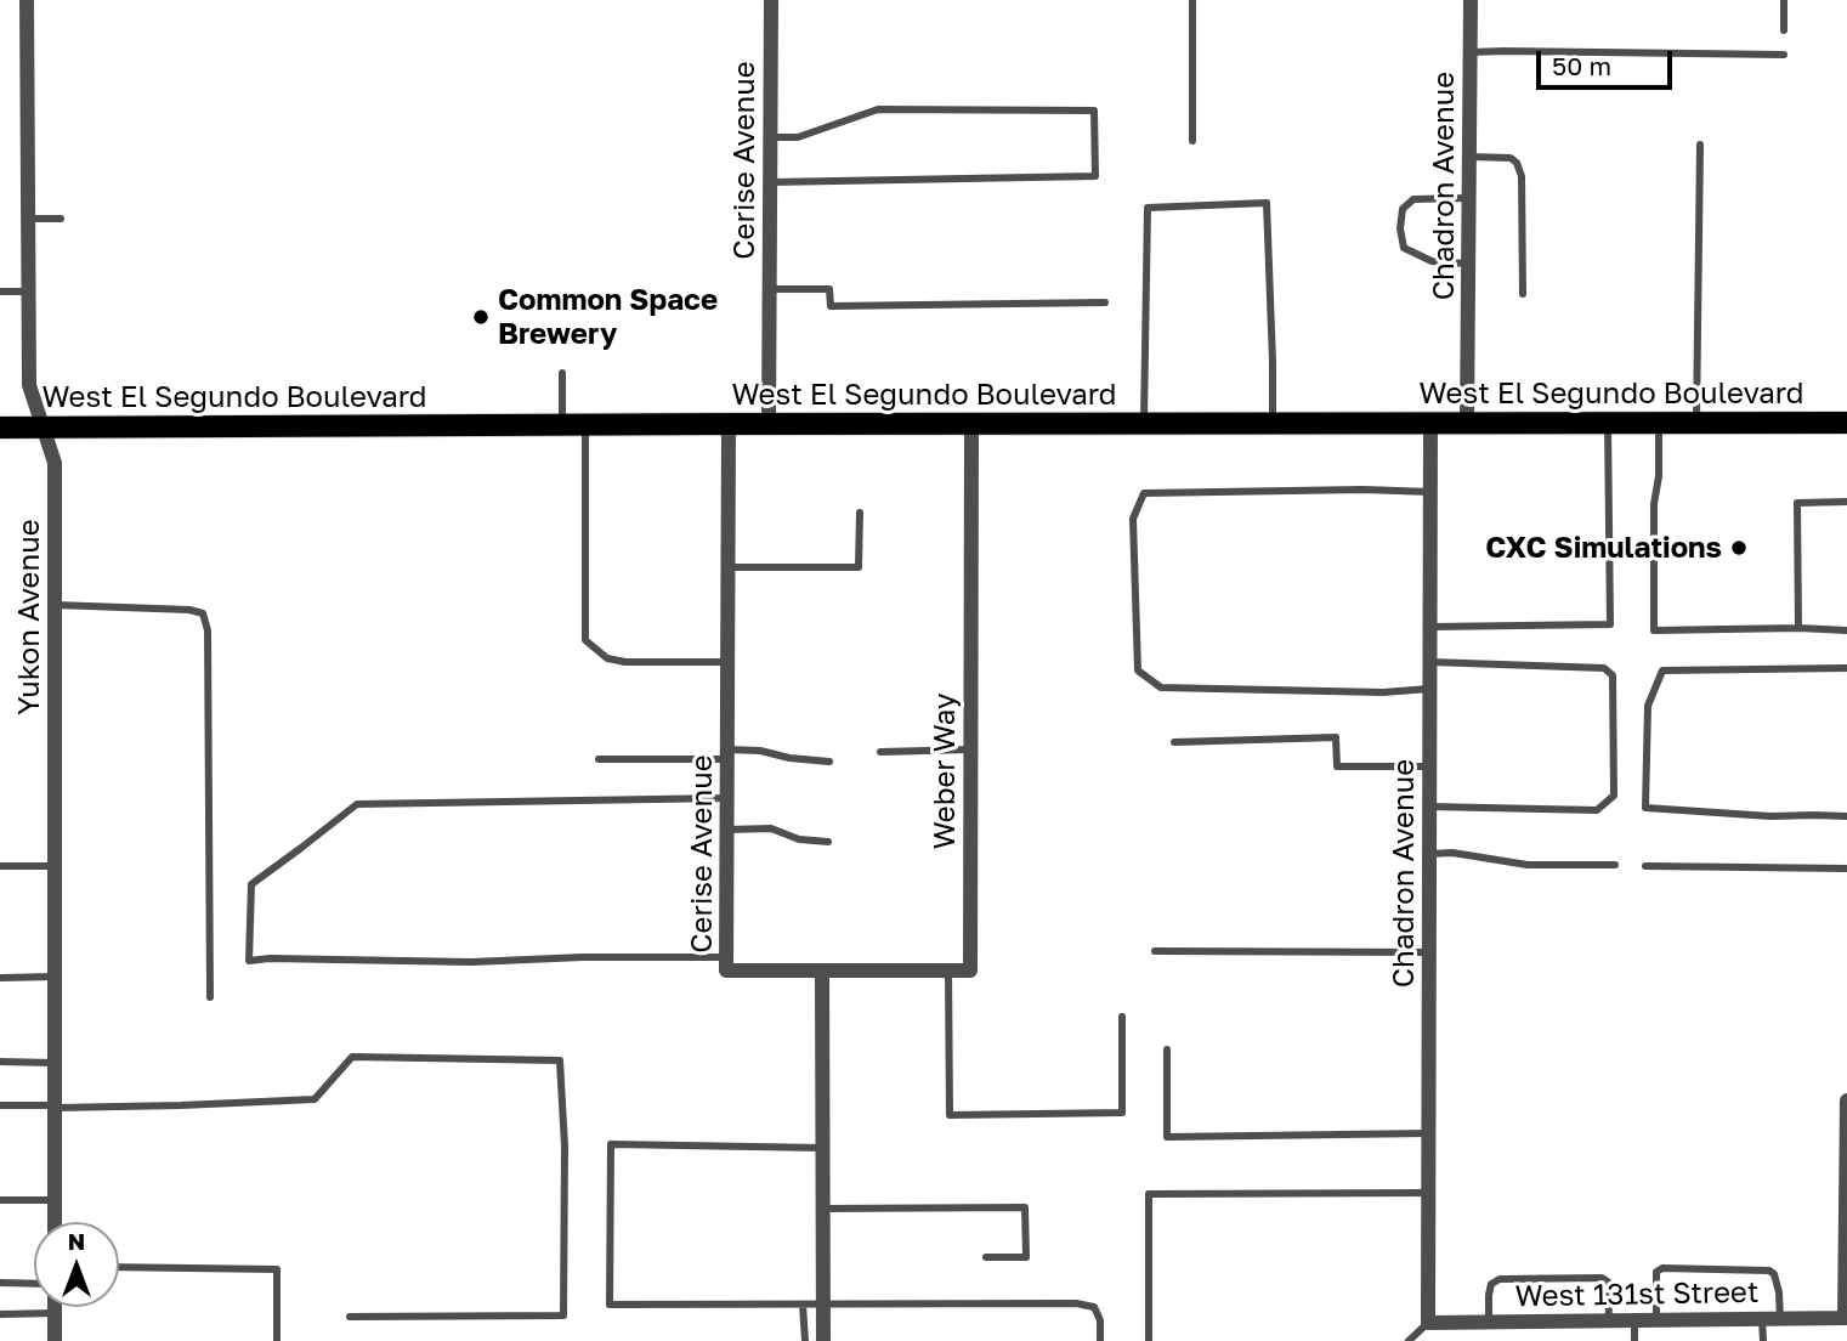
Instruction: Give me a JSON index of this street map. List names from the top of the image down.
{
  "streets": {
    "main road": ["West El Segundo Boulevard"],
    "street": [
      "Cerise Avenue",
      "Chadron Avenue",
      "Yukon Avenue",
      "Weber Way",
      "West 131st Street"
    ]
  },
  "crossings": [
    ["Cerise Avenue", "West El Segundo Boulevard"],
    ["Chadron Avenue", "West El Segundo Boulevard"],
    ["Chadron Avenue", "West 131st Street"],
    ["West El Segundo Boulevard", "Yukon Avenue"],
    ["West El Segundo Boulevard", "Weber Way"]
  ],
  "places": ["Common Space Brewery", "CXC Simulations"],
  "scale_bar": "50 m",
  "north": "top"
}
